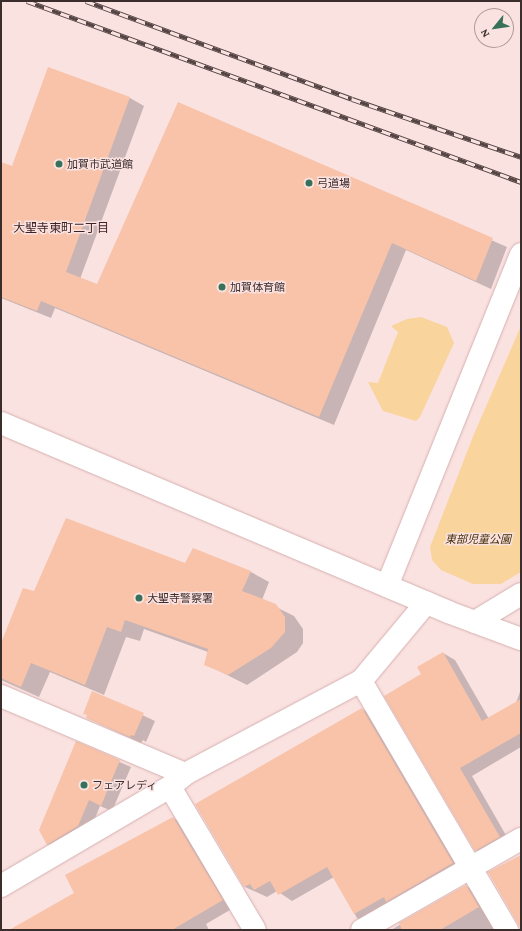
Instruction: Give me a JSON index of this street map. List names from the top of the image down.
{
  "districts": ["大聖寺東町二丁目"],
  "parks": ["東部児童公園"],
  "places": [
    "加賀市武道館",
    "弓道場",
    "加賀体育館",
    "大聖寺警察署",
    "フェアレディ"
  ],
  "north": "bottom left"
}
